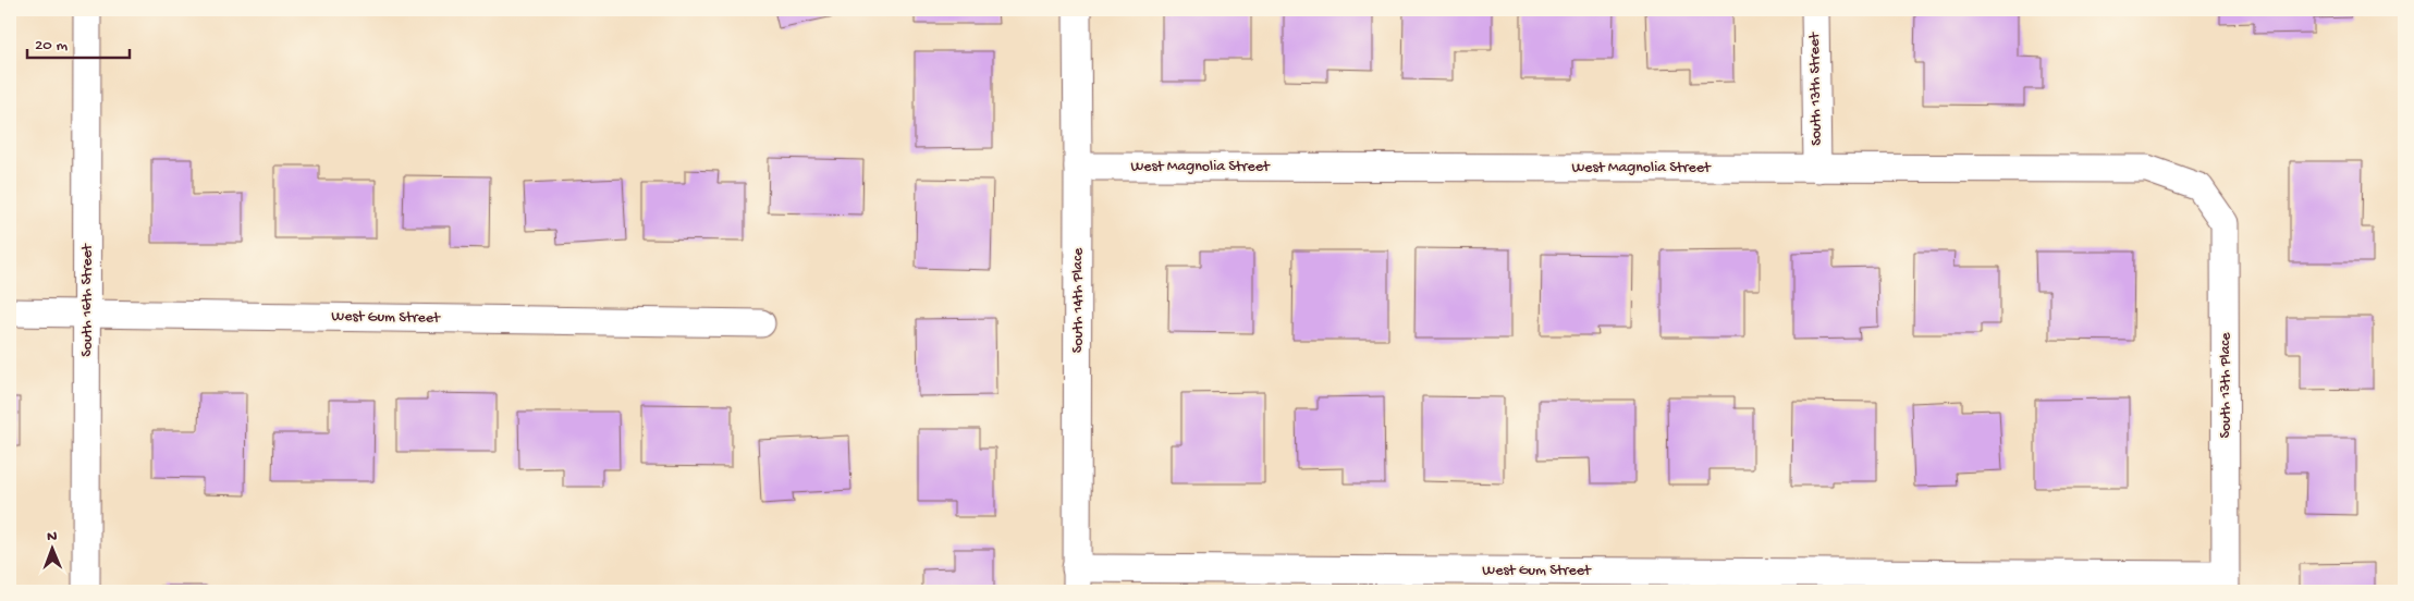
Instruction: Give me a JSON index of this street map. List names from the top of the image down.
{
  "streets": {
    "street": [
      "South 13th Street",
      "West Magnolia Street",
      "South 16th Street",
      "South 14th Place",
      "West Gum Street",
      "South 13th Place"
    ]
  },
  "crossings": [
    ["South 13th Street", "West Magnolia Street"],
    ["West Magnolia Street", "South 14th Place"],
    ["West Magnolia Street", "South 13th Place"],
    ["South 16th Street", "West Gum Street"],
    ["South 14th Place", "West Gum Street"],
    ["West Gum Street", "South 13th Place"]
  ],
  "scale_bar": "20 m",
  "north": "top"
}
